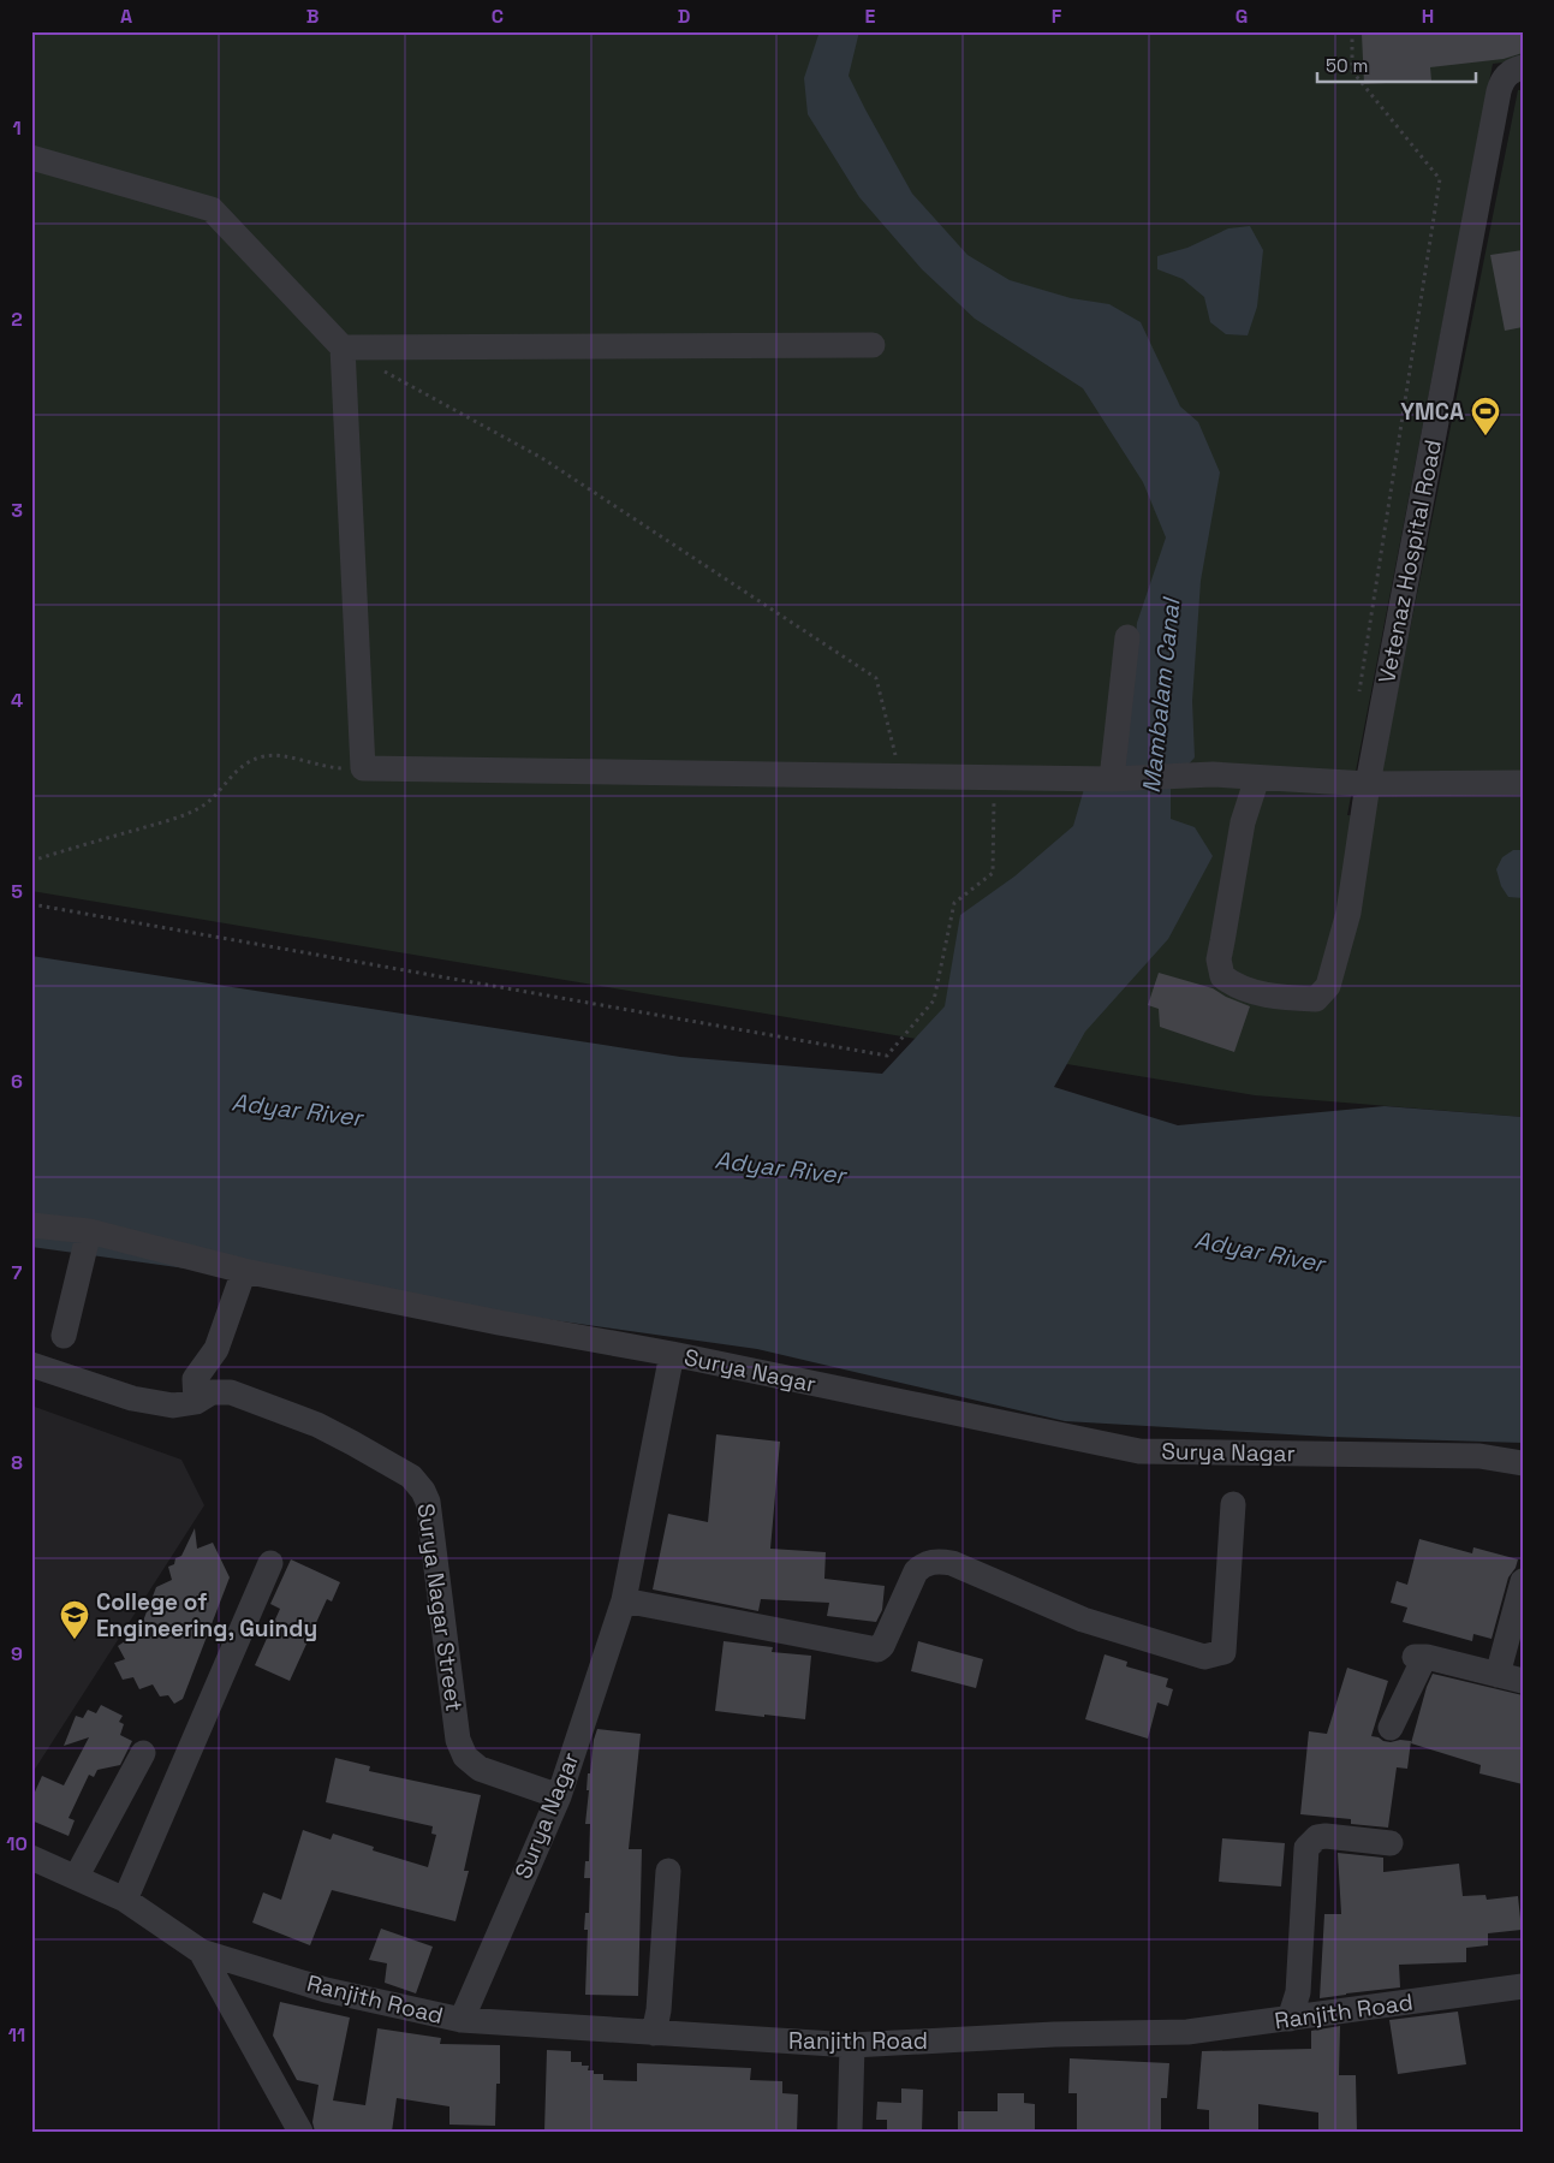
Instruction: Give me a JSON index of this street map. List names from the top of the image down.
{
  "streets": {
    "street": [
      "Vetenaz Hospital Road",
      "Surya Nagar",
      "Surya Nagar Street",
      "Ranjith Road"
    ]
  },
  "crossings": [
    ["Surya Nagar", "Surya Nagar Street"],
    ["Surya Nagar", "Ranjith Road"]
  ],
  "water": ["Mambalam Canal", "Adyar River"],
  "places": {
    "sports": ["YMCA"],
    "school or university": ["College of Engineering, Guindy"]
  },
  "scale_bar": "50 m",
  "grid": {
    "columns": [
      "A",
      "B",
      "C",
      "D",
      "E",
      "F",
      "G",
      "H"
    ],
    "rows": [
      "1",
      "2",
      "3",
      "4",
      "5",
      "6",
      "7",
      "8",
      "9",
      "10",
      "11"
    ]
  }
}
